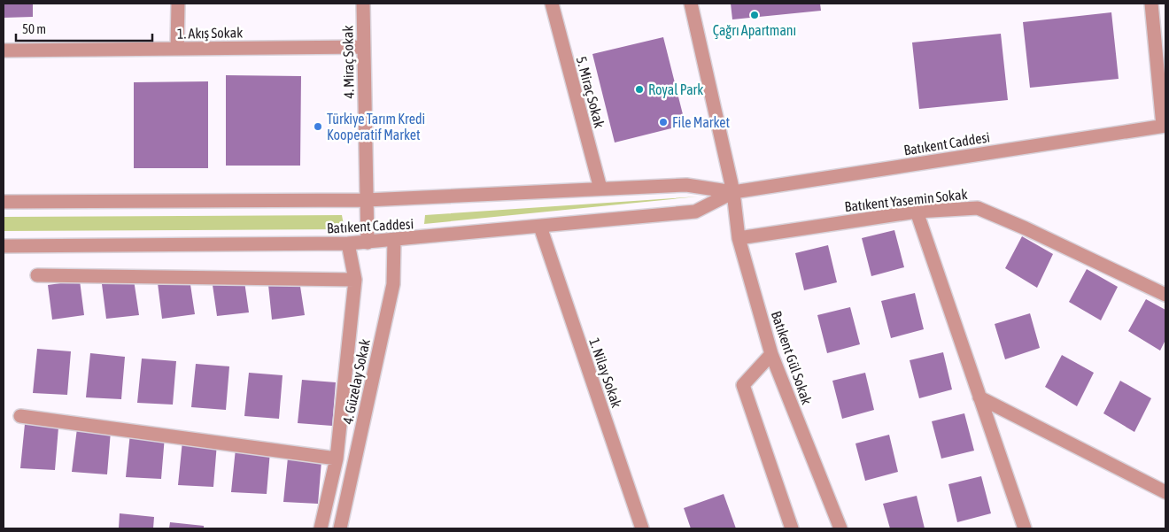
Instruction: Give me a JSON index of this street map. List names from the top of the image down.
{
  "streets": {
    "street": [
      "1. Akış Sokak",
      "4. Miraç Sokak",
      "5. Miraç Sokak",
      "Batıkent Caddesi",
      "Batıkent Yasemin Sokak",
      "Batıkent Gül Sokak",
      "1. Nilay Sokak",
      "4. Güzelay Sokak"
    ]
  },
  "crossings": [
    ["1. Akış Sokak", "4. Miraç Sokak"],
    ["4. Miraç Sokak", "Batıkent Caddesi"],
    ["5. Miraç Sokak", "Batıkent Caddesi"],
    ["Batıkent Caddesi", "Batıkent Gül Sokak"],
    ["Batıkent Caddesi", "1. Nilay Sokak"],
    ["Batıkent Caddesi", "4. Güzelay Sokak"],
    ["Batıkent Yasemin Sokak", "Batıkent Gül Sokak"]
  ],
  "places": [
    "Çağrı Apartmanı",
    "Royal Park",
    "File Market",
    "Türkiye Tarım Kredi Kooperatif Market"
  ],
  "scale_bar": "50 m"
}
